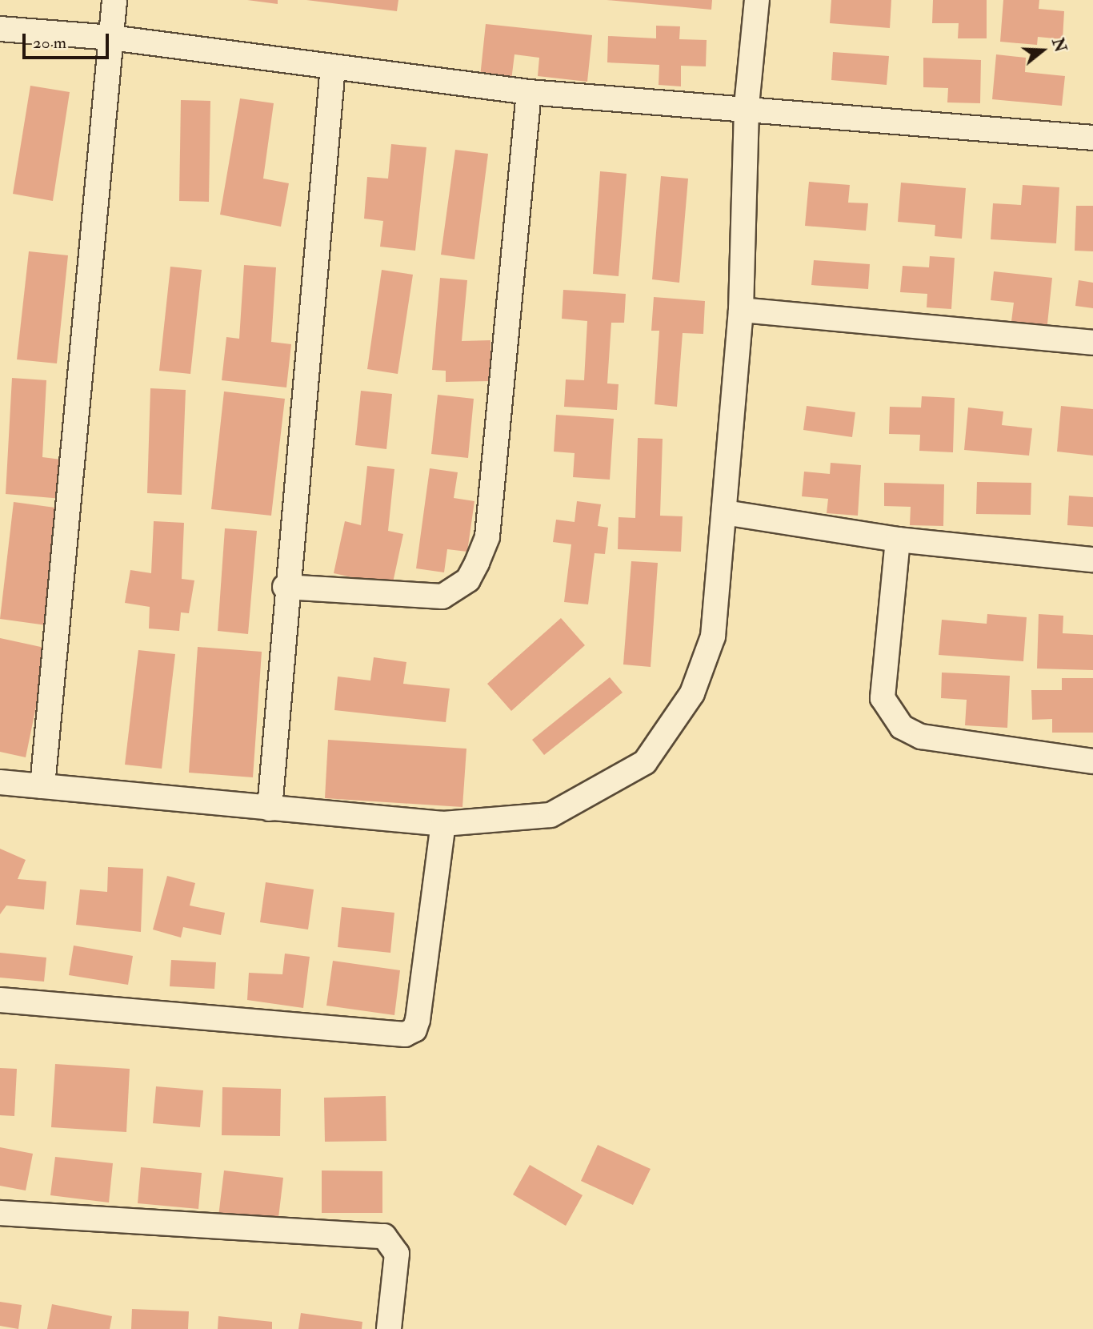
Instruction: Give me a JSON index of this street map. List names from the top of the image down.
{
  "scale_bar": "20 m",
  "north": "right"
}
